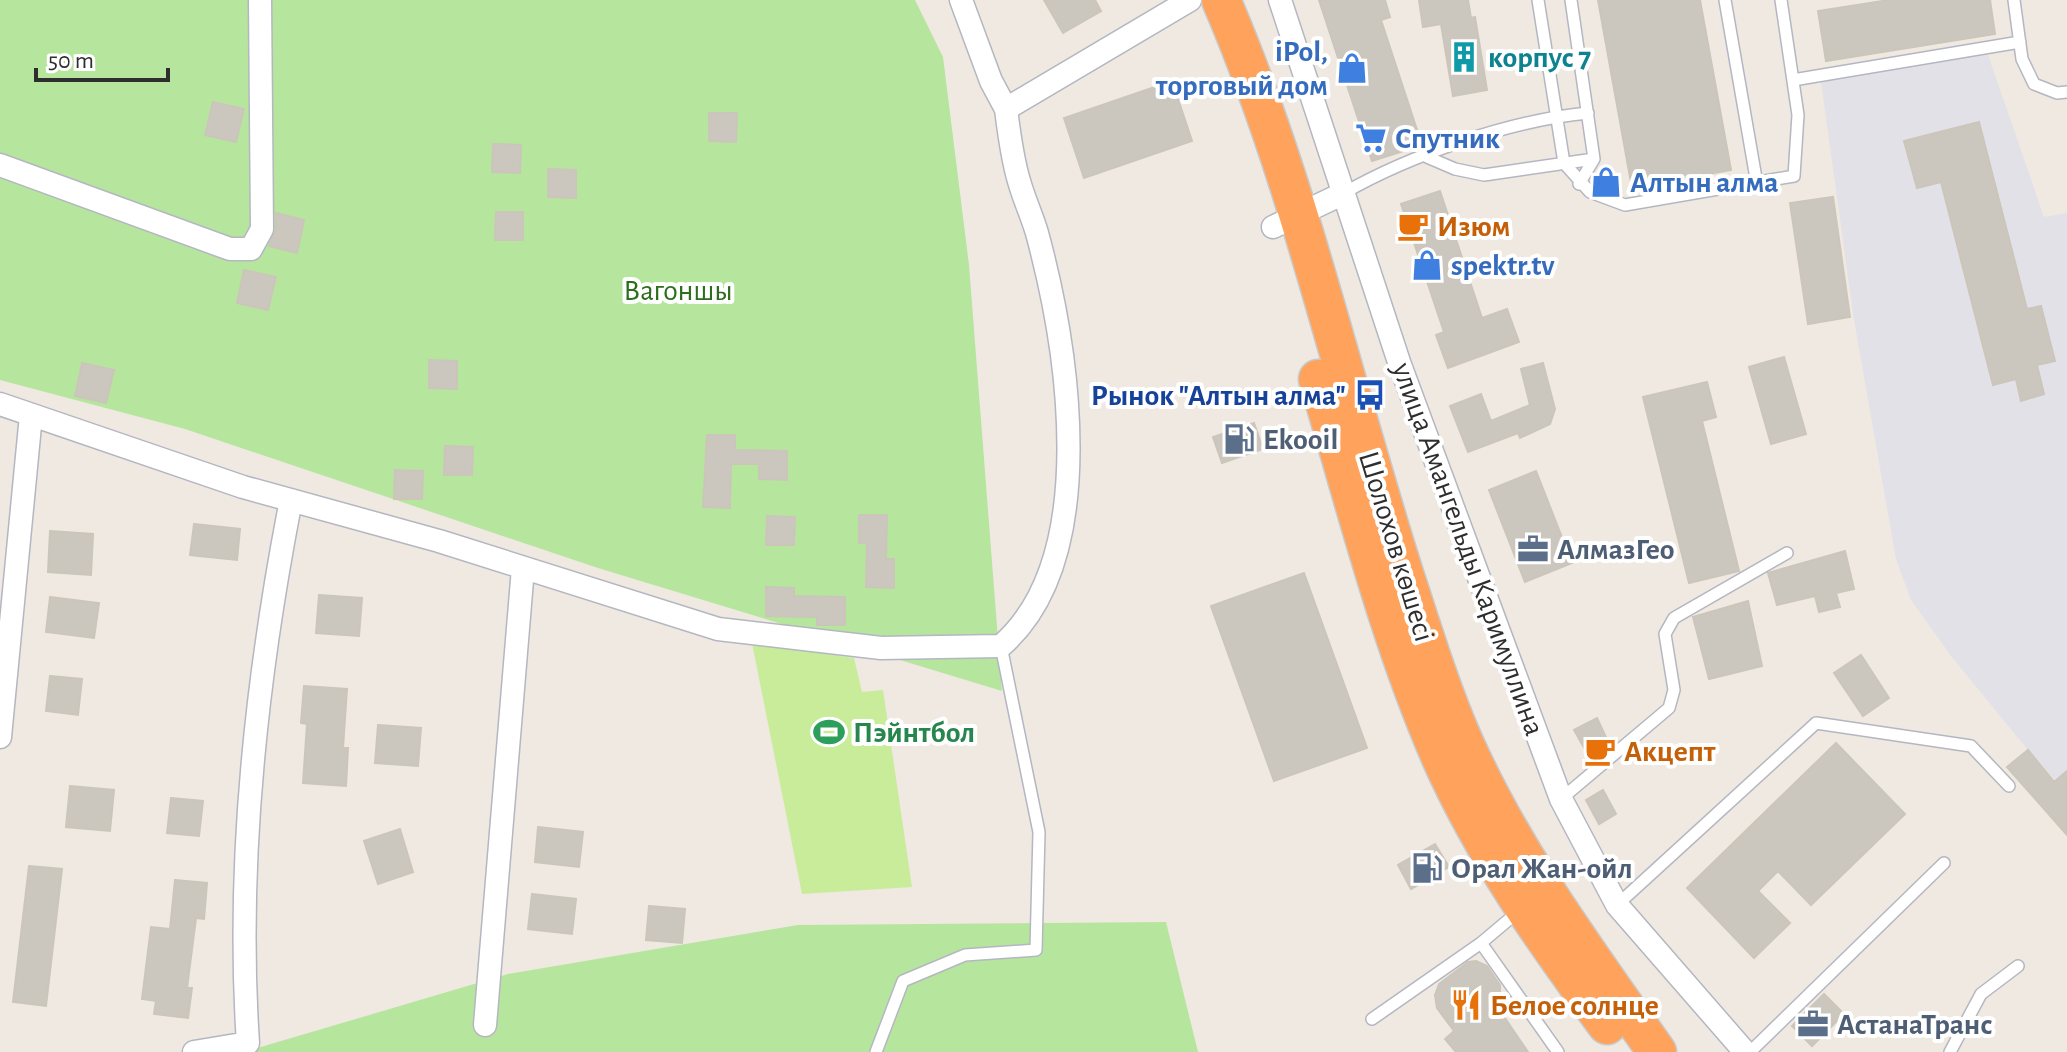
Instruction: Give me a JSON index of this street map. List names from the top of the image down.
{
  "streets": {
    "highway": ["Шолохов көшесі"],
    "street": ["улица Амангельды Каримуллина"]
  },
  "parks": ["Вагоншы"],
  "places": {
    "building": ["корпус 7"],
    "shop": ["iPol, торговый дом", "Алтын алма", "spektr.tv"],
    "supermarket": ["Спутник"],
    "cafe": ["Изюм", "Акцепт"],
    "bus stop": ["Рынок \"Алтын алма\""],
    "fuel station": ["Ekooil", "Орал Жан-ойл"],
    "office": ["АлмазГео", "АстанаТранс"],
    "sports": ["Пэйнтбол"],
    "restaurant": ["Белое солнце"]
  },
  "scale_bar": "50 m"
}
